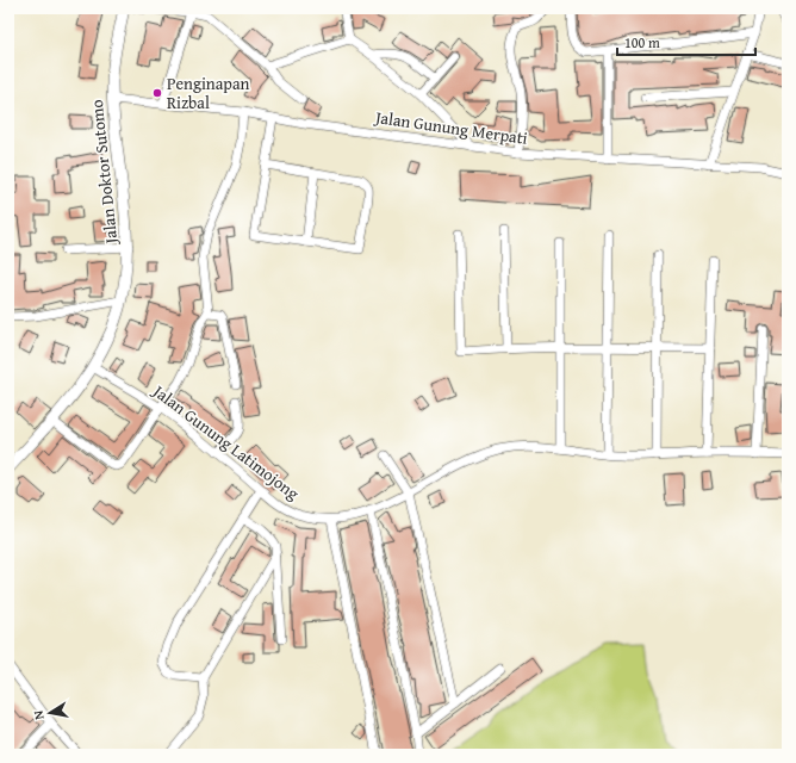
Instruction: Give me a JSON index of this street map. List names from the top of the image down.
{
  "streets": {
    "street": ["Jalan Gunung Merpati", "Jalan Doktor Sutomo", "Jalan Gunung Latimojong"]
  },
  "crossings": [
    ["Jalan Gunung Merpati", "Jalan Doktor Sutomo"],
    ["Jalan Doktor Sutomo", "Jalan Gunung Latimojong"]
  ],
  "places": ["Penginapan Rizbal"],
  "scale_bar": "100 m",
  "north": "left"
}
